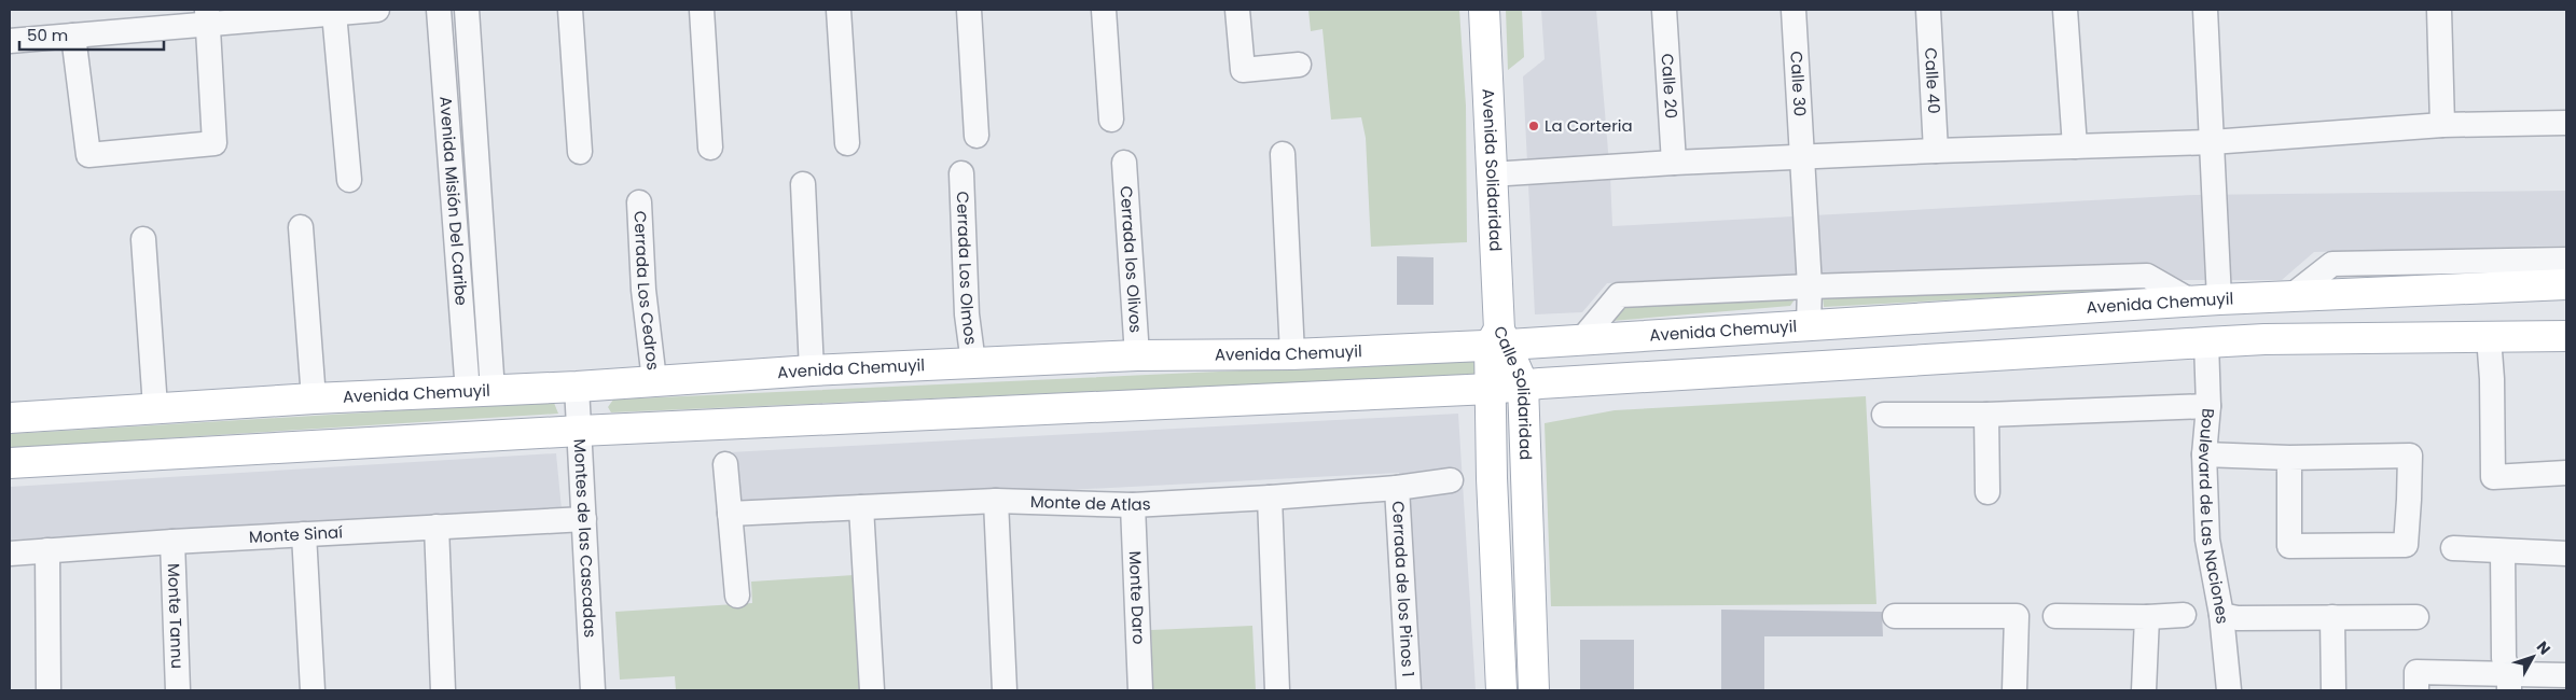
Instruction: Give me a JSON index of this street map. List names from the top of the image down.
{
  "streets": {
    "main road": ["Avenida Solidaridad", "Avenida Chemuyil", "Calle Solidaridad"],
    "street": [
      "Calle 40",
      "Calle 30",
      "Calle 20",
      "Avenida Misión Del Caribe",
      "Cerrada los Olivos",
      "Cerrada Los Olmos",
      "Cerrada Los Cedros",
      "Monte de Atlas",
      "Boulevard de Las Naciones",
      "Monte Sinaí",
      "Montes de las Cascadas",
      "Cerrada de los Pinos 1",
      "Monte Daro",
      "Monte Tannu"
    ]
  },
  "crossings": [
    ["Calle 30", "Avenida Chemuyil"],
    ["Avenida Solidaridad", "Avenida Chemuyil"],
    ["Avenida Solidaridad", "Calle Solidaridad"],
    ["Avenida Misión Del Caribe", "Avenida Chemuyil"],
    ["Cerrada los Olivos", "Avenida Chemuyil"],
    ["Cerrada Los Olmos", "Avenida Chemuyil"],
    ["Cerrada Los Cedros", "Avenida Chemuyil"],
    ["Avenida Chemuyil", "Calle Solidaridad"],
    ["Avenida Chemuyil", "Montes de las Cascadas"],
    ["Monte de Atlas", "Cerrada de los Pinos 1"],
    ["Monte de Atlas", "Monte Daro"],
    ["Monte Sinaí", "Montes de las Cascadas"],
    ["Monte Sinaí", "Monte Tannu"]
  ],
  "places": ["La Corteria"],
  "scale_bar": "50 m",
  "north": "top right"
}
